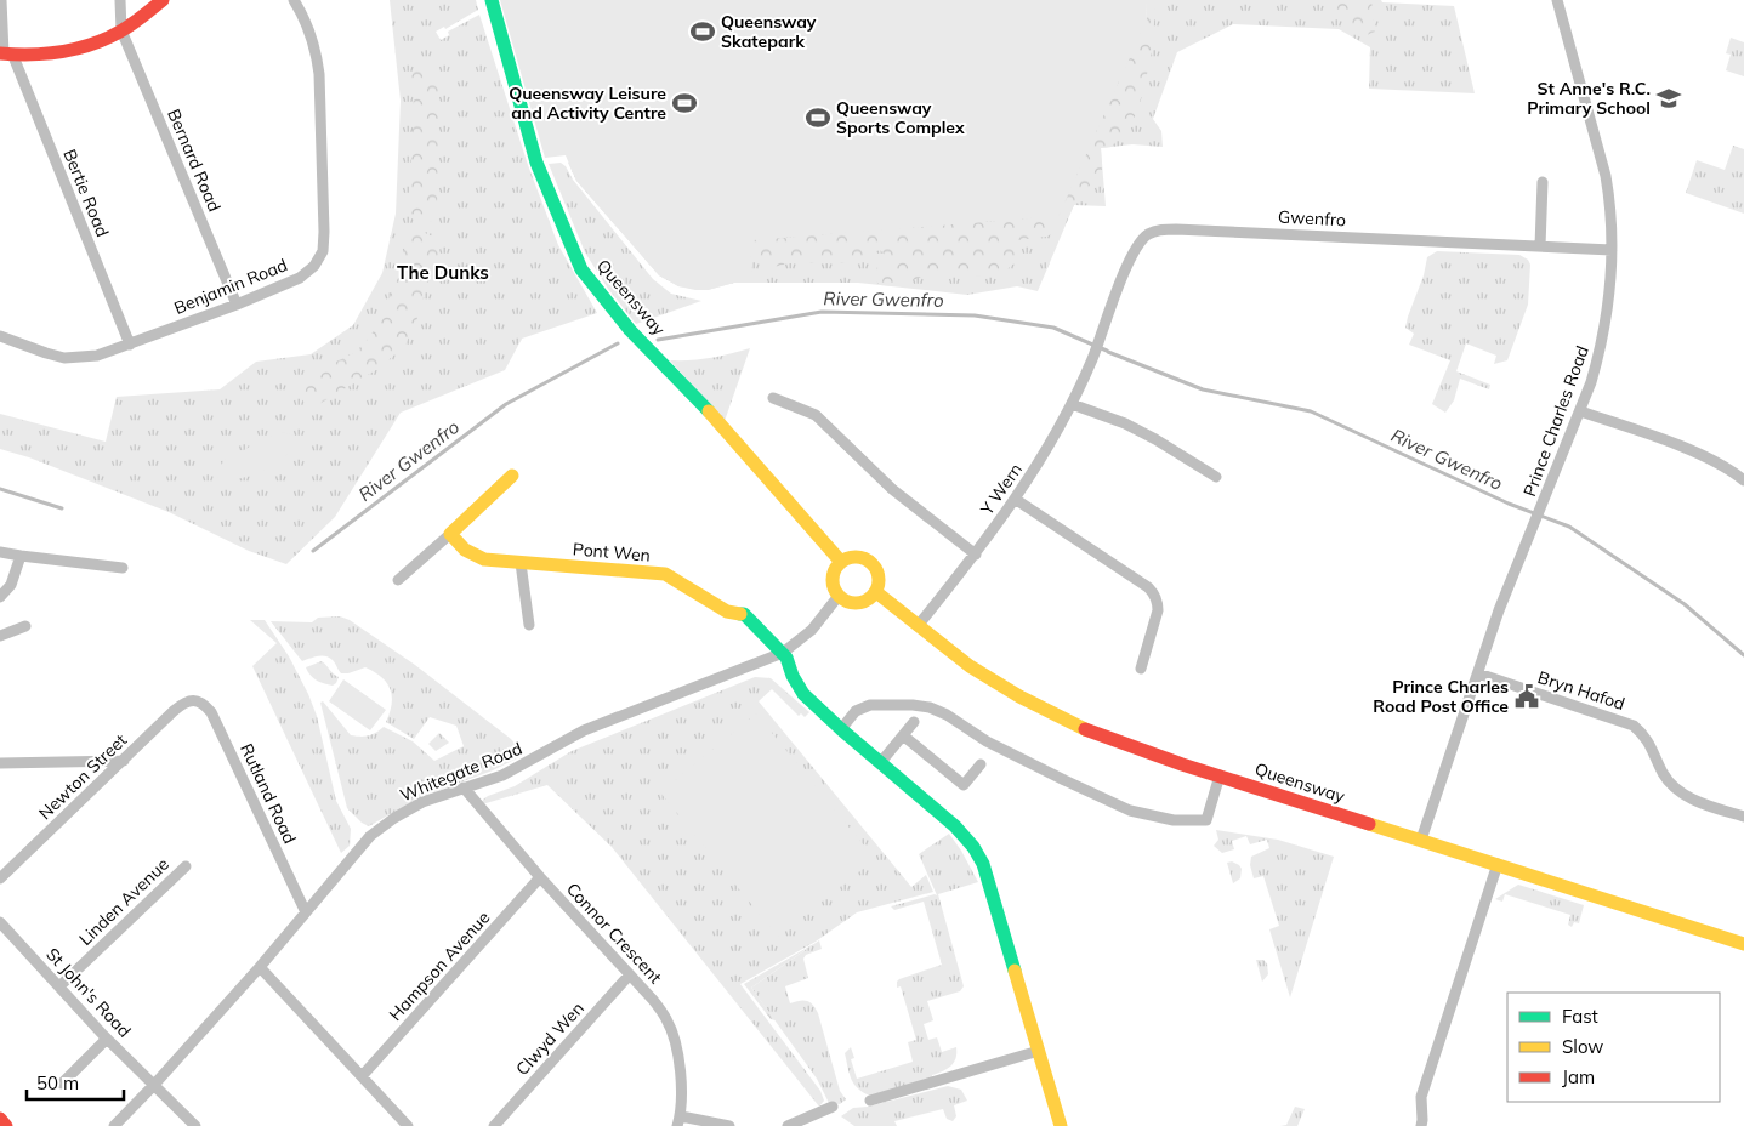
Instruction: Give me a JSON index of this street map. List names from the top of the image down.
{
  "streets": {
    "street": [
      "Bernard Road",
      "Bertie Road",
      "Gwenfro",
      "Benjamin Road",
      "Queensway",
      "Prince Charles Road",
      "Y Wern",
      "Pont Wen",
      "Bryn Hafod",
      "Whitegate Road",
      "Newton Street",
      "Rutland Road",
      "Linden Avenue",
      "Connor Crescent",
      "Hampson Avenue",
      "St John's Road",
      "Clwyd Wen"
    ]
  },
  "crossings": [
    ["Bernard Road", "Benjamin Road"],
    ["Bertie Road", "Benjamin Road"],
    ["Gwenfro", "Prince Charles Road"],
    ["Gwenfro", "Y Wern"],
    ["Queensway", "Prince Charles Road"],
    ["Queensway", "Y Wern"],
    ["Queensway", "Whitegate Road"],
    ["Prince Charles Road", "Bryn Hafod"],
    ["Pont Wen", "Whitegate Road"],
    ["Whitegate Road", "Rutland Road"],
    ["Whitegate Road", "Connor Crescent"],
    ["Whitegate Road", "St John's Road"],
    ["Newton Street", "Rutland Road"],
    ["Linden Avenue", "St John's Road"],
    ["Connor Crescent", "Hampson Avenue"],
    ["Connor Crescent", "Clwyd Wen"]
  ],
  "districts": ["The Dunks"],
  "water": ["River Gwenfro"],
  "places": {
    "sports": ["Queensway Skatepark", "Queensway Leisure and Activity Centre", "Queensway Sports Complex"],
    "school or university": ["St Anne's R.C. Primary School"],
    "public building": ["Prince Charles Road Post Office"]
  },
  "legend": ["Fast", "Slow", "Jam"],
  "scale_bar": "50 m"
}
